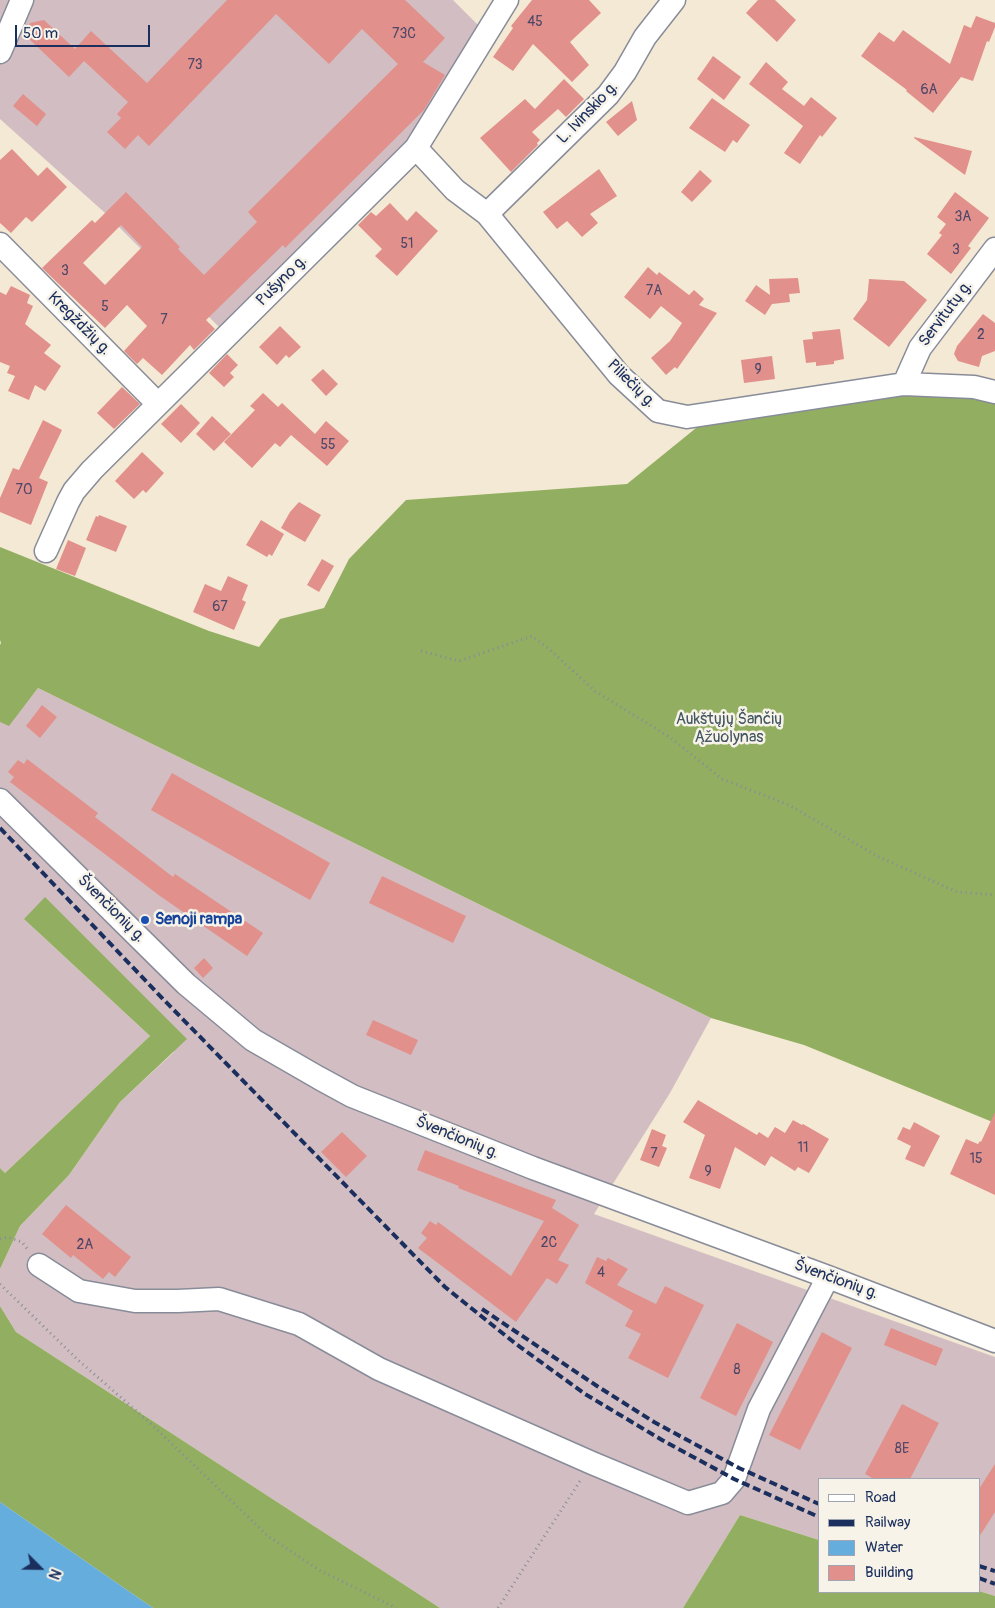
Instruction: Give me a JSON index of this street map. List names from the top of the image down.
{
  "streets": {
    "street": [
      "L. Ivinskio g.",
      "Pušyno g.",
      "Servitutų g.",
      "Kregždžių g.",
      "Piliečių g.",
      "Švenčionių g."
    ]
  },
  "crossings": [
    ["L. Ivinskio g.", "Piliečių g."],
    ["Pušyno g.", "Kregždžių g."],
    ["Pušyno g.", "Piliečių g."],
    ["Servitutų g.", "Piliečių g."]
  ],
  "parks": ["Aukštųjų Šančių Ąžuolynas"],
  "places": ["Senoji rampa"],
  "house_numbers": [
    "45",
    "73C",
    "73",
    "6A",
    "3A",
    "51",
    "3",
    "3",
    "7A",
    "5",
    "7",
    "2",
    "9",
    "55",
    "70",
    "67",
    "11",
    "7",
    "15",
    "9",
    "2C",
    "2A",
    "4",
    "8",
    "8E"
  ],
  "legend": [
    "Road",
    "Railway",
    "Water",
    "Building"
  ],
  "scale_bar": "50 m",
  "north": "bottom right"
}
